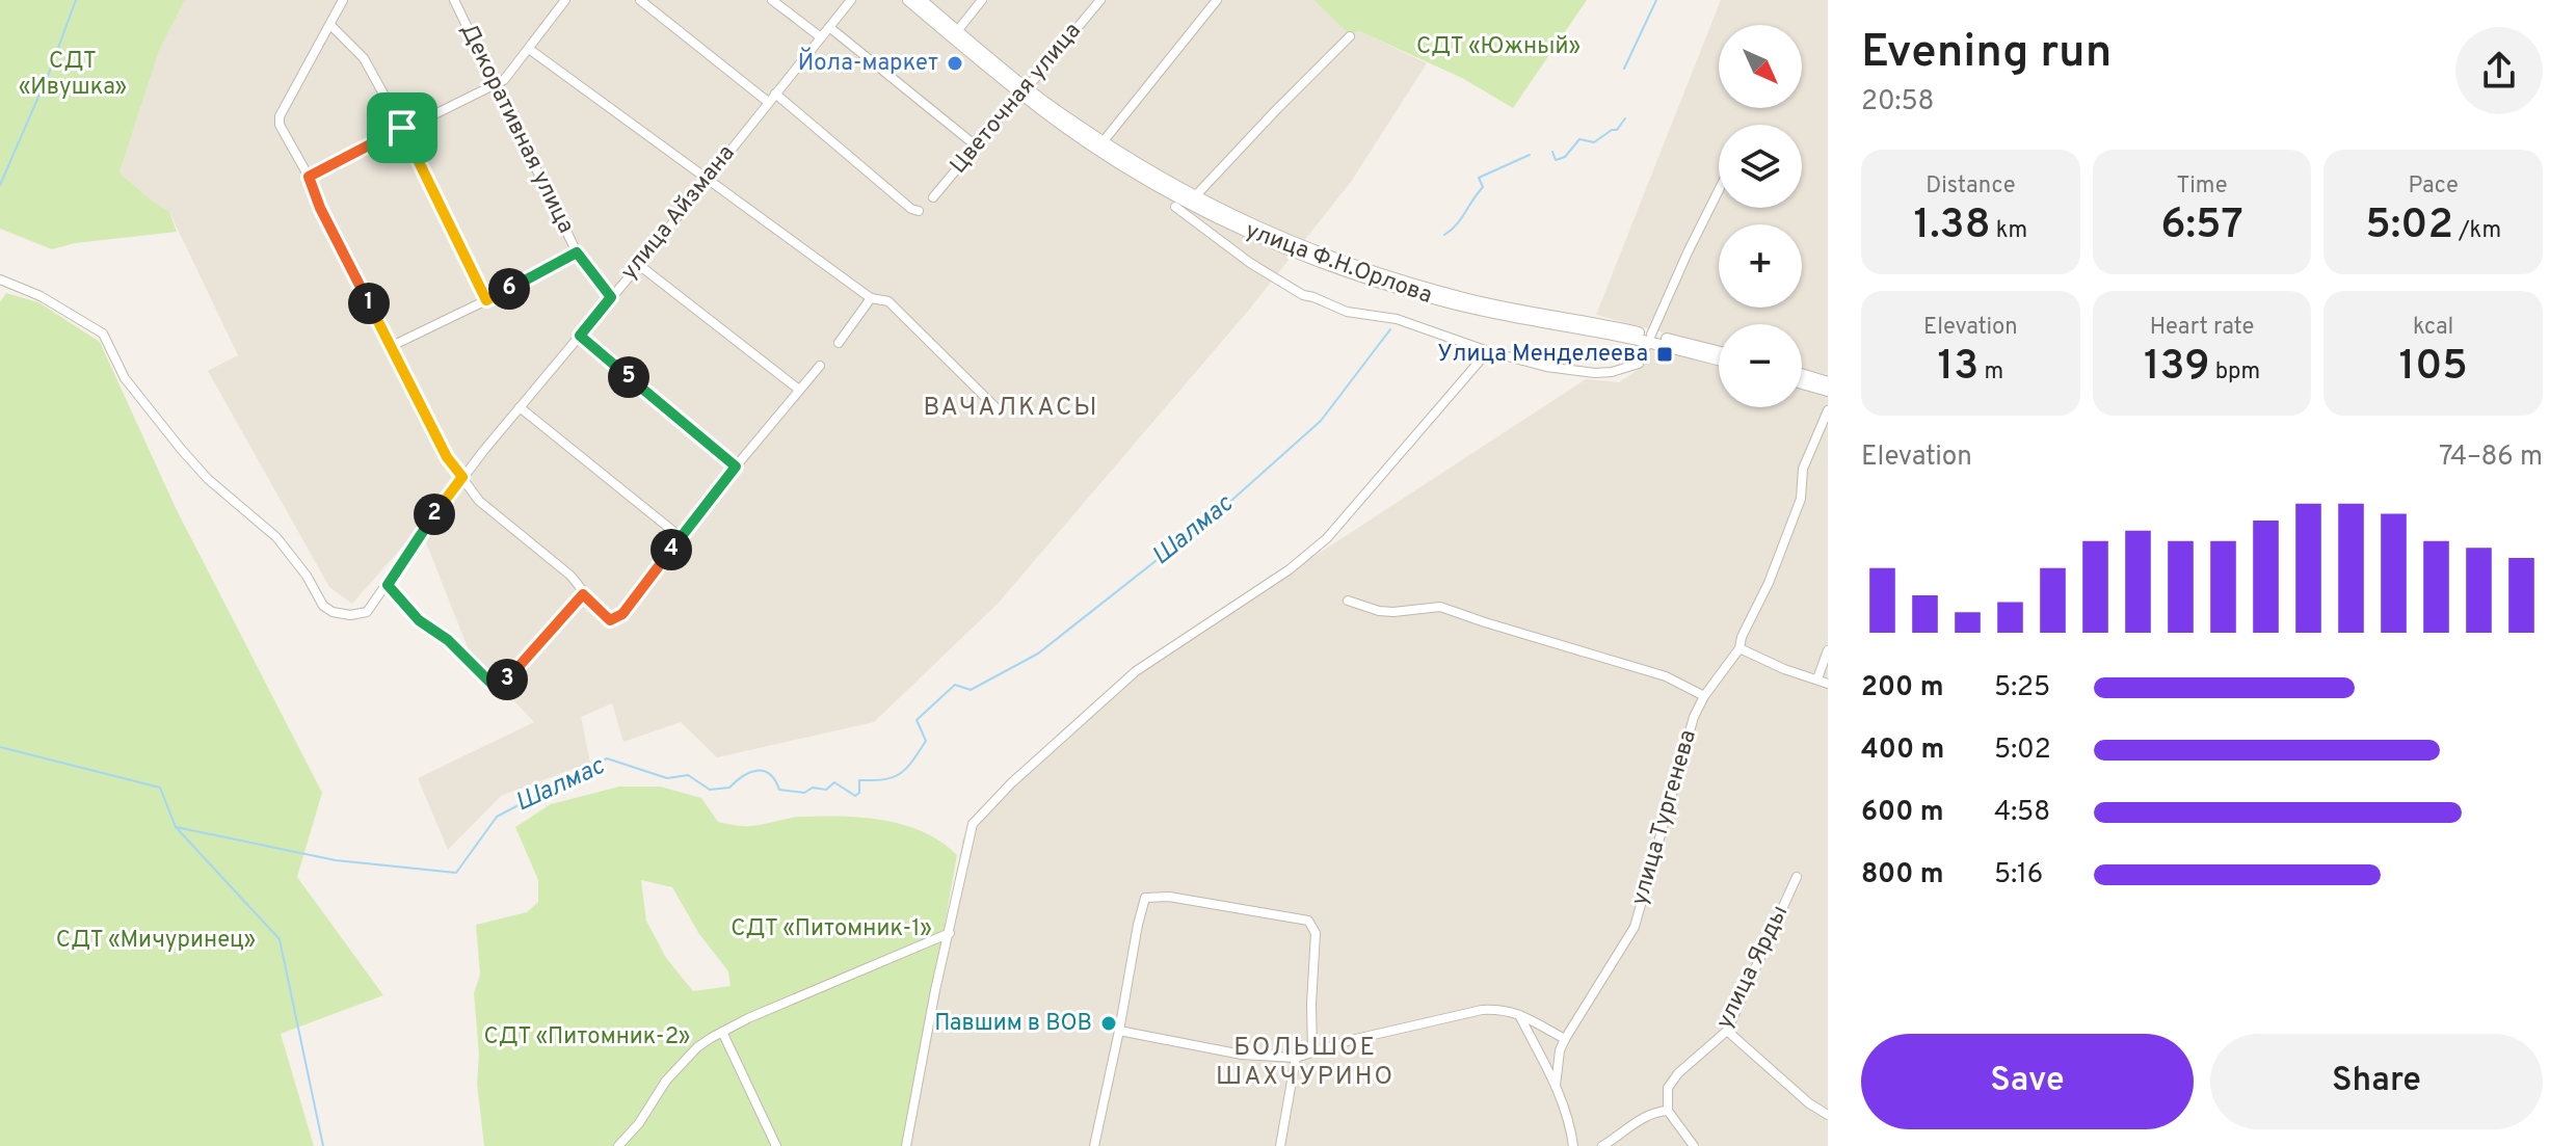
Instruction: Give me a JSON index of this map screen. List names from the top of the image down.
{
  "streets": {
    "street": [
      "Цветочная улица",
      "Декоративная улица",
      "улица Айзмана",
      "улица Ф.Н.Орлова",
      "улица Тургенева",
      "улица Ярды"
    ]
  },
  "crossings": [
    ["Цветочная улица", "улица Ф.Н.Орлова"],
    ["Декоративная улица", "улица Айзмана"]
  ],
  "districts": ["ВАЧАЛКАСЫ", "БОЛЬШОЕ ШАХЧУРИНО"],
  "water": ["Шалмас"],
  "parks": [
    "СДТ «Южный»",
    "СДТ «Ивушка»",
    "СДТ «Питомник-1»",
    "СДТ «Мичуринец»",
    "СДТ «Питомник-2»"
  ],
  "places": {
    "other": ["Йола-маркет", "Павшим в ВОВ"],
    "transit": ["Улица Менделеева"]
  },
  "north": "bottom right",
  "page": {
    "heading": ["Evening run", "20:58"],
    "map_buttons": ["+", "−"],
    "stats": [
      ["Distance", "1.38 km"],
      ["Time", "6:57"],
      ["Pace", "5:02 /km"],
      ["Elevation", "13 m"],
      ["Heart rate", "139 bpm"],
      ["kcal", "105"]
    ],
    "pins": [
      "6",
      "1",
      "5",
      "2",
      "4",
      "3"
    ],
    "chart": ["Elevation", "74–86 m"],
    "list": [
      {
        "name": "200 m",
        "note": "5:25"
      },
      {
        "name": "400 m",
        "note": "5:02"
      },
      {
        "name": "600 m",
        "note": "4:58"
      },
      {
        "name": "800 m",
        "note": "5:16"
      }
    ],
    "buttons": ["Save", "Share"]
  }
}
